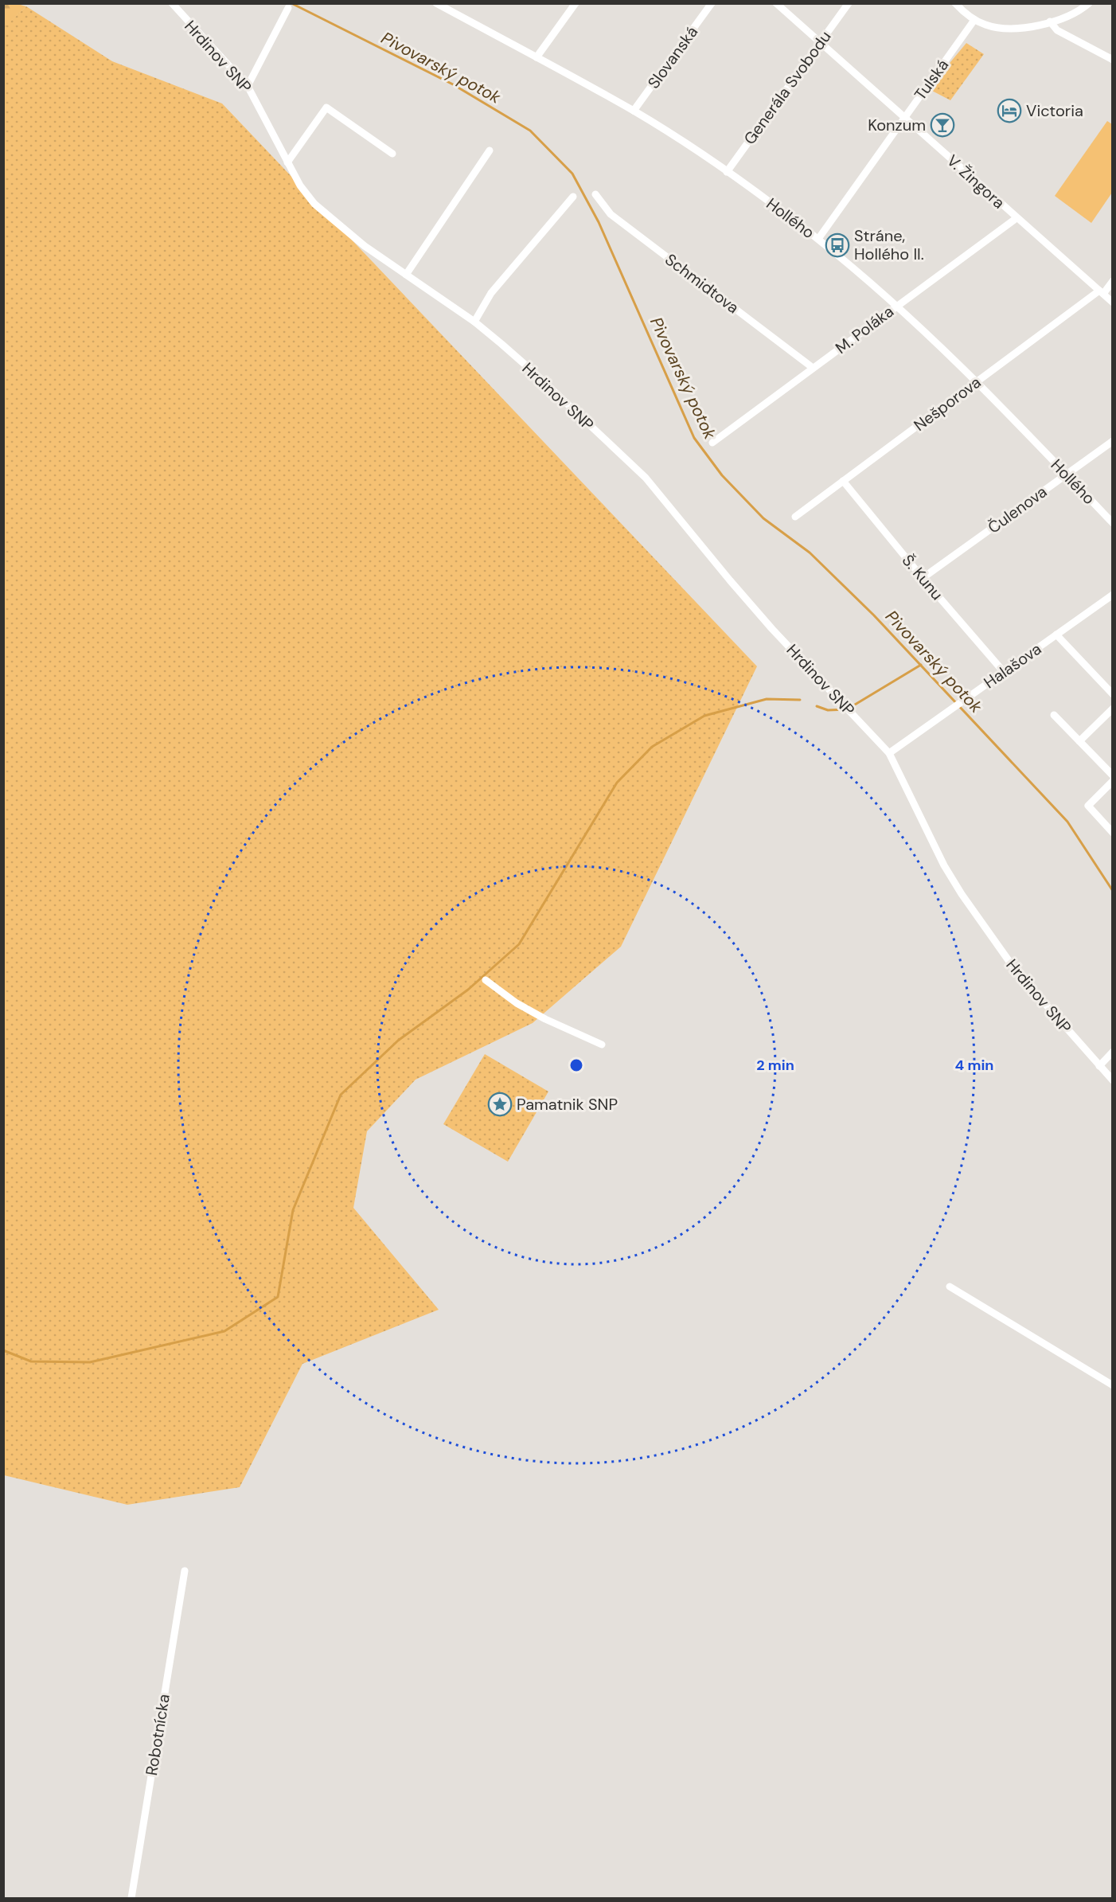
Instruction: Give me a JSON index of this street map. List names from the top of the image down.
{
  "streets": {
    "street": [
      "Hrdinov SNP",
      "Slovanská",
      "Tulská",
      "Generála Svobodu",
      "V. Žingora",
      "Hollého",
      "Schmidtova",
      "M. Poláka",
      "Nešporova",
      "Čulenova",
      "Š. Kunu",
      "Halašova",
      "Robotnícka"
    ]
  },
  "crossings": [
    ["Hrdinov SNP", "Halašova"],
    ["Slovanská", "Hollého"],
    ["Tulská", "V. Žingora"],
    ["Tulská", "Hollého"],
    ["Generála Svobodu", "V. Žingora"],
    ["Generála Svobodu", "Hollého"],
    ["V. Žingora", "M. Poláka"],
    ["V. Žingora", "Nešporova"],
    ["Hollého", "M. Poláka"],
    ["Hollého", "Nešporova"],
    ["Hollého", "Čulenova"],
    ["Schmidtova", "M. Poláka"],
    ["Nešporova", "Š. Kunu"],
    ["Čulenova", "Š. Kunu"],
    ["Š. Kunu", "Halašova"]
  ],
  "water": ["Pivovarský potok"],
  "places": {
    "hotel": ["Victoria"],
    "bar": ["Konzum"],
    "bus stop": ["Stráne, Hollého II."],
    "place": ["Pamatnik SNP"]
  },
  "rings": ["2 min", "4 min"]
}
